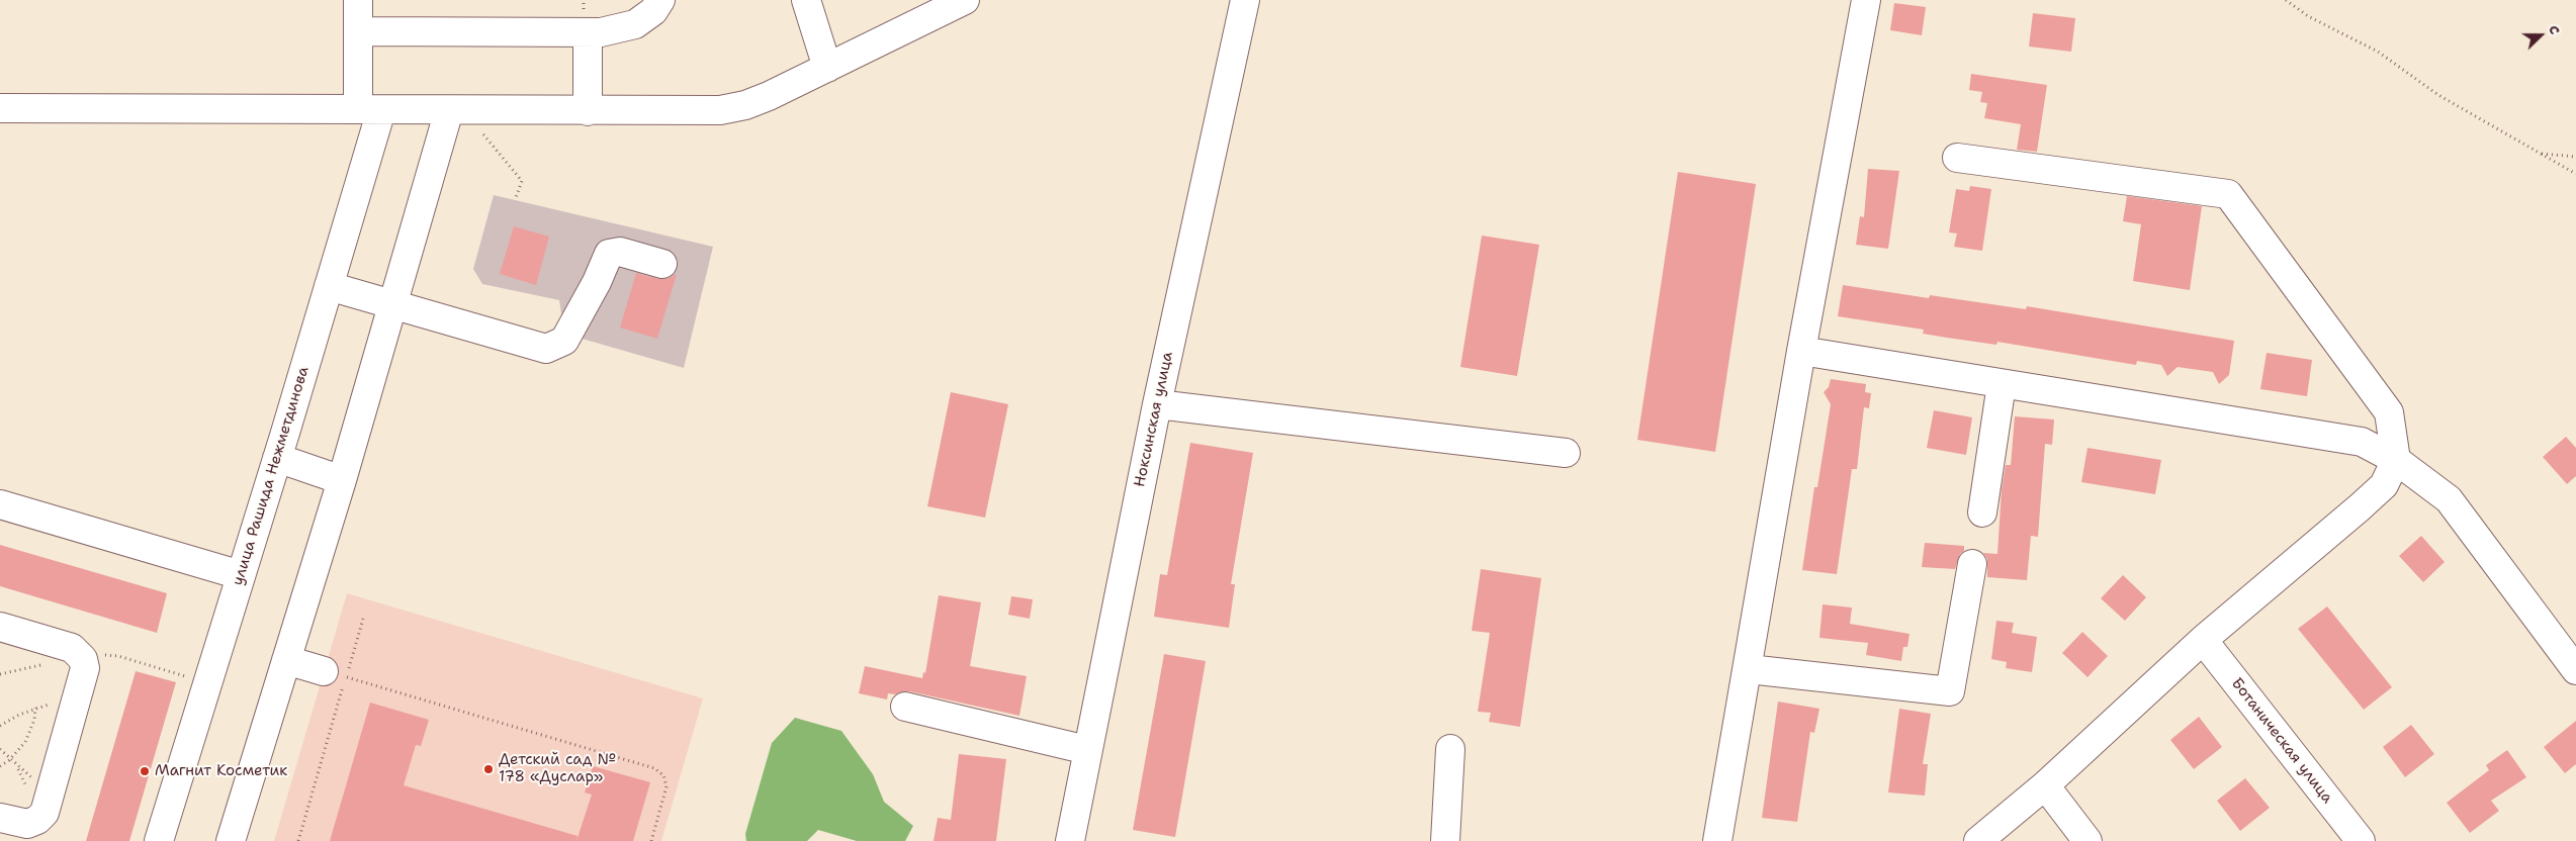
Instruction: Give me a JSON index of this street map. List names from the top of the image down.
{
  "streets": {
    "street": ["Ноксинская улица", "улица Рашида Нежметдинова", "Ботаническая улица"]
  },
  "places": ["Детский сад № 178 «Дуслар»", "Магнит Косметик"],
  "north": "right"
}
